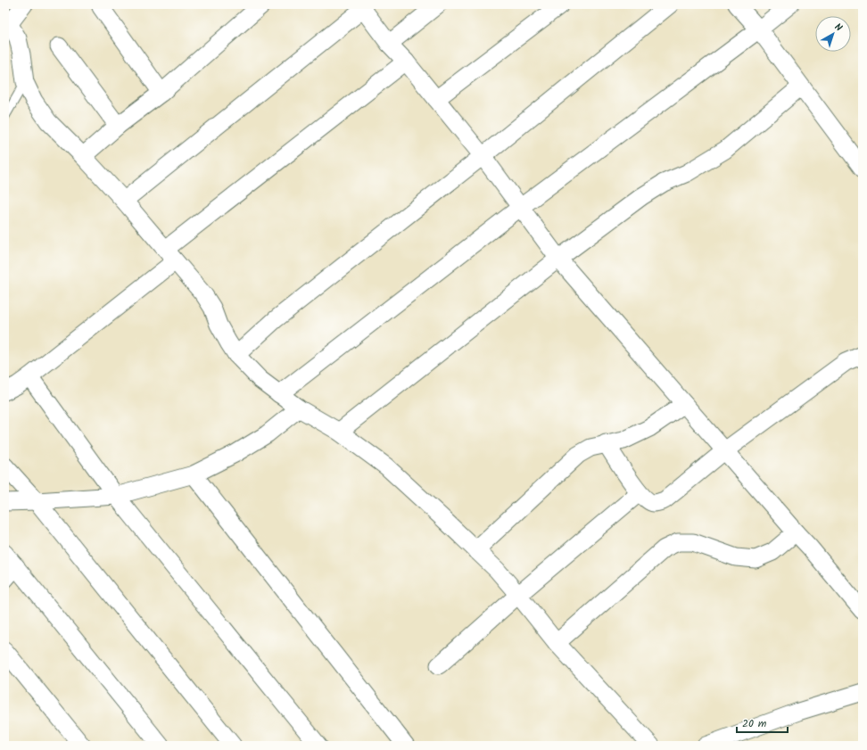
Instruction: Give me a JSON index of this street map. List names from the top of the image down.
{
  "scale_bar": "20 m",
  "north": "top right"
}
